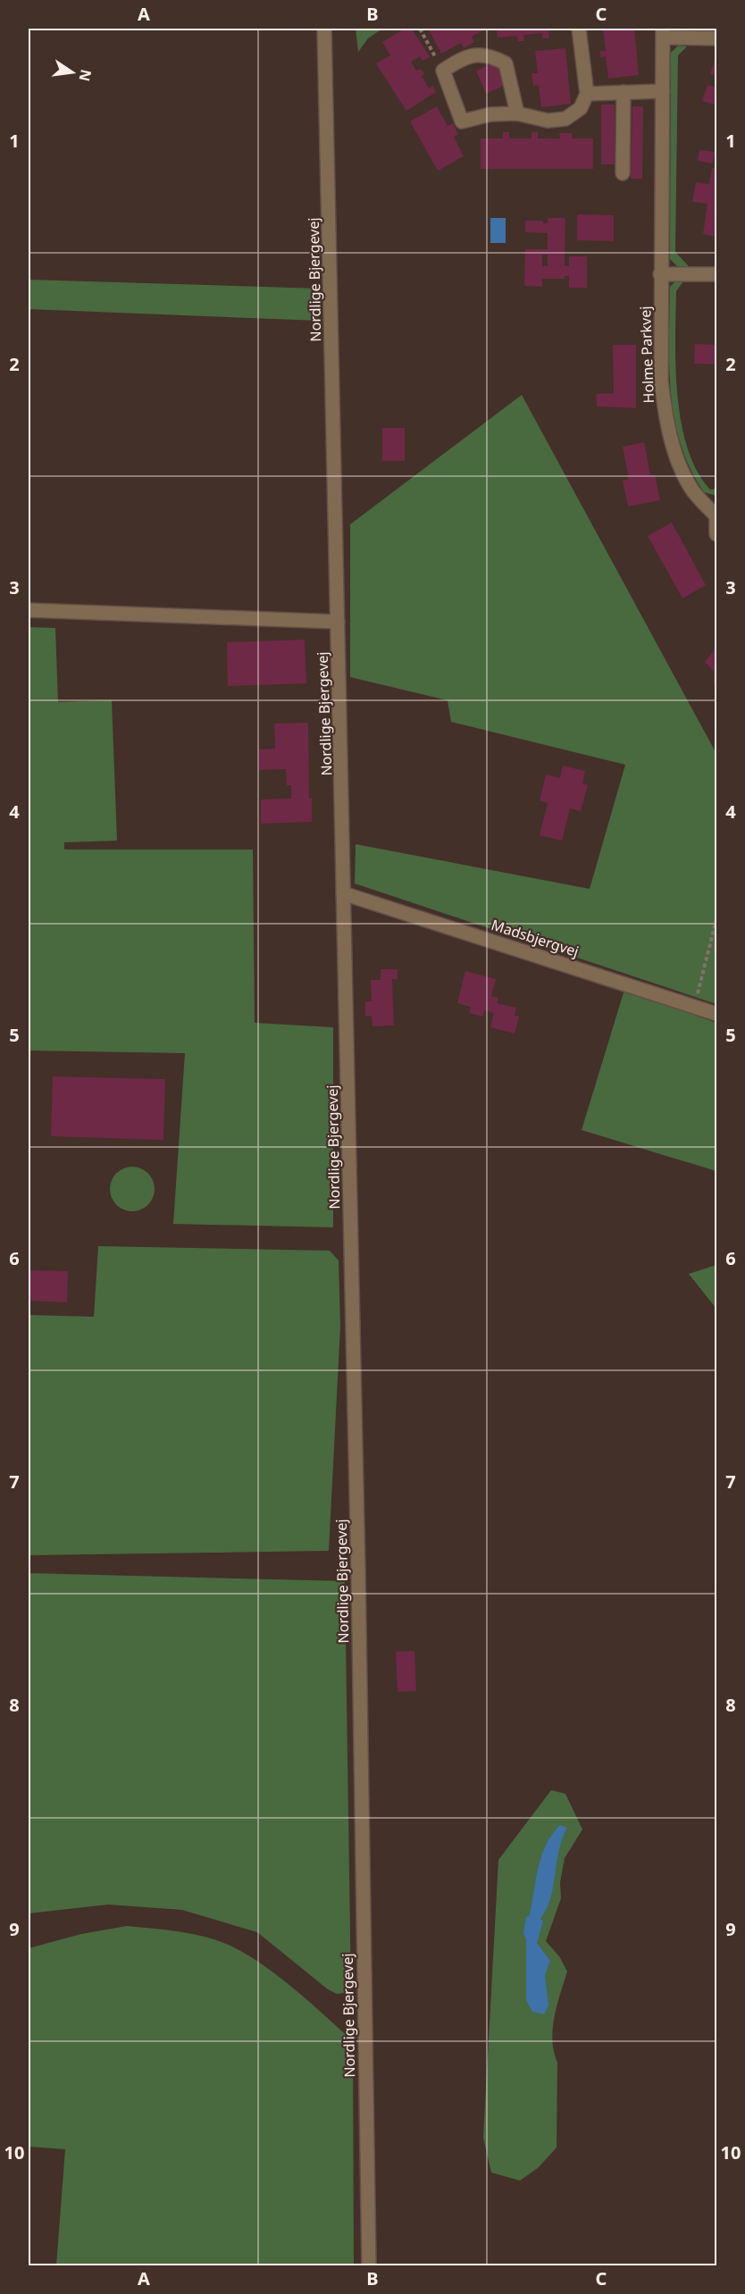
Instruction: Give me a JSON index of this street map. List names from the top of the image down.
{
  "streets": {
    "street": ["Nordlige Bjergevej", "Holme Parkvej", "Madsbjergvej"]
  },
  "crossings": [
    ["Nordlige Bjergevej", "Madsbjergvej"]
  ],
  "north": "right",
  "grid": {
    "columns": ["A", "B", "C"],
    "rows": [
      "1",
      "2",
      "3",
      "4",
      "5",
      "6",
      "7",
      "8",
      "9",
      "10"
    ]
  }
}
